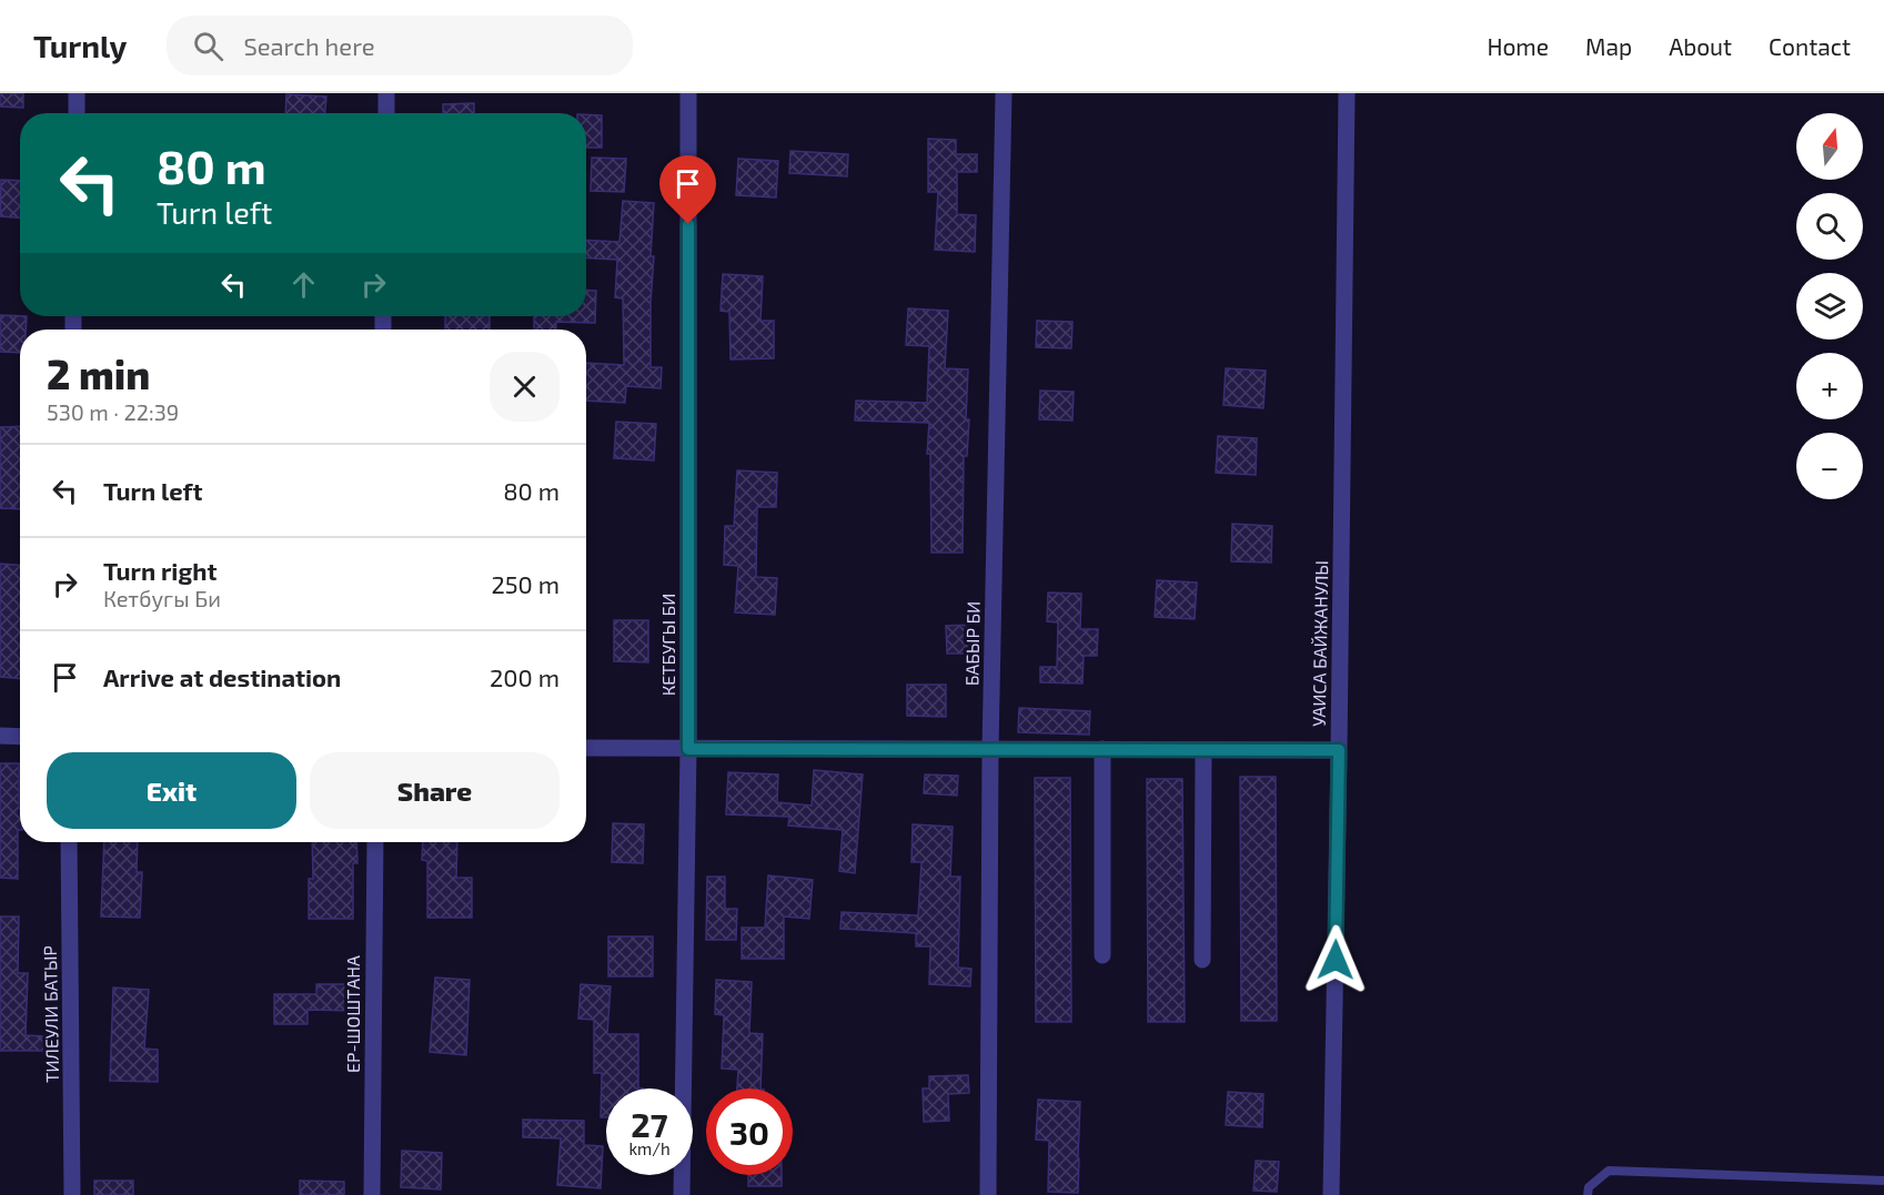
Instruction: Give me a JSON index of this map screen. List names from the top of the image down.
{
  "streets": {
    "street": [
      "БАБЫР БИ",
      "УАИСА БАЙЖАНУЛЫ",
      "КЕТБУГЫ БИ",
      "ТИЛЕУЛИ БАТЫР",
      "ЕР-ШОШТАНА"
    ]
  },
  "north": "top",
  "page": {
    "header": "Turnly",
    "search": "Search here",
    "nav": [
      "Home",
      "Map",
      "About",
      "Contact"
    ],
    "map_buttons": ["+", "−"],
    "turn": ["80 m", "Turn left"],
    "heading": ["2 min", "530 m · 22:39"],
    "list": [
      {
        "name": "Turn left",
        "value": "80 m"
      },
      {
        "name": "Turn right",
        "note": "Кетбугы Би",
        "value": "250 m"
      },
      {
        "name": "Arrive at destination",
        "value": "200 m"
      }
    ],
    "buttons": ["Exit", "Share"],
    "speed": "27 km/h",
    "limit": "30"
  }
}
